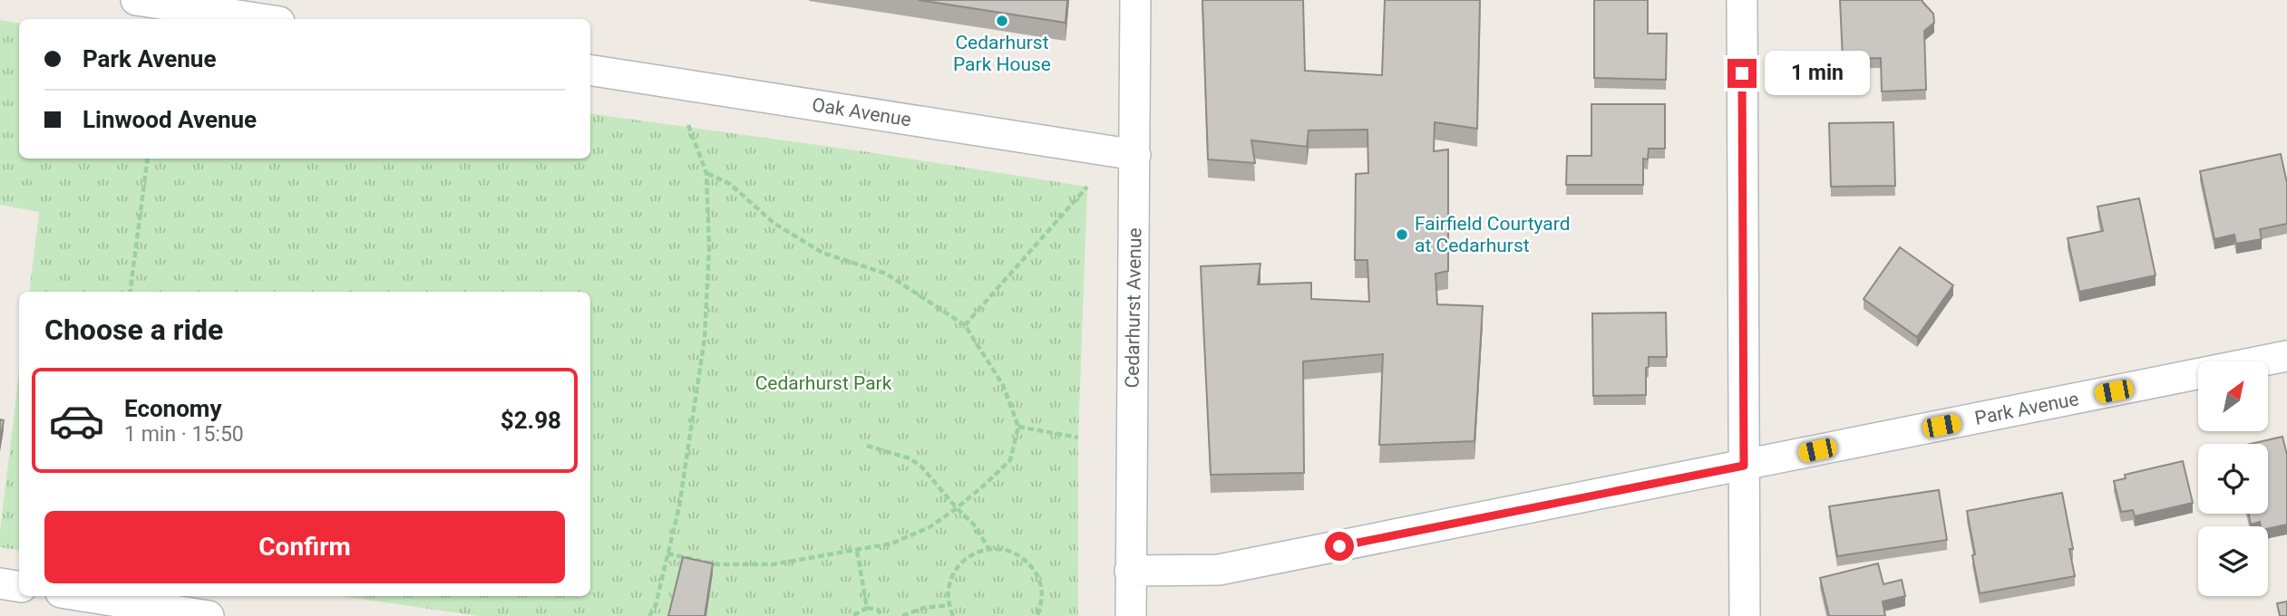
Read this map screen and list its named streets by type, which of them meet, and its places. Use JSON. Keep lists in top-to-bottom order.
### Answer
{
  "streets": {
    "street": ["Oak Avenue", "Cedarhurst Avenue", "Park Avenue"]
  },
  "crossings": [
    ["Oak Avenue", "Cedarhurst Avenue"],
    ["Cedarhurst Avenue", "Park Avenue"]
  ],
  "parks": ["Cedarhurst Park"],
  "places": ["Cedarhurst Park House", "Fairfield Courtyard at Cedarhurst"],
  "north": "top right",
  "page": {
    "banner": ["Park Avenue", "Linwood Avenue"],
    "bubble": "1 min",
    "heading": "Choose a ride",
    "list": [
      {
        "name": "Economy",
        "note": "1 min · 15:50",
        "value": "$2.98"
      }
    ],
    "buttons": "Confirm"
  }
}
